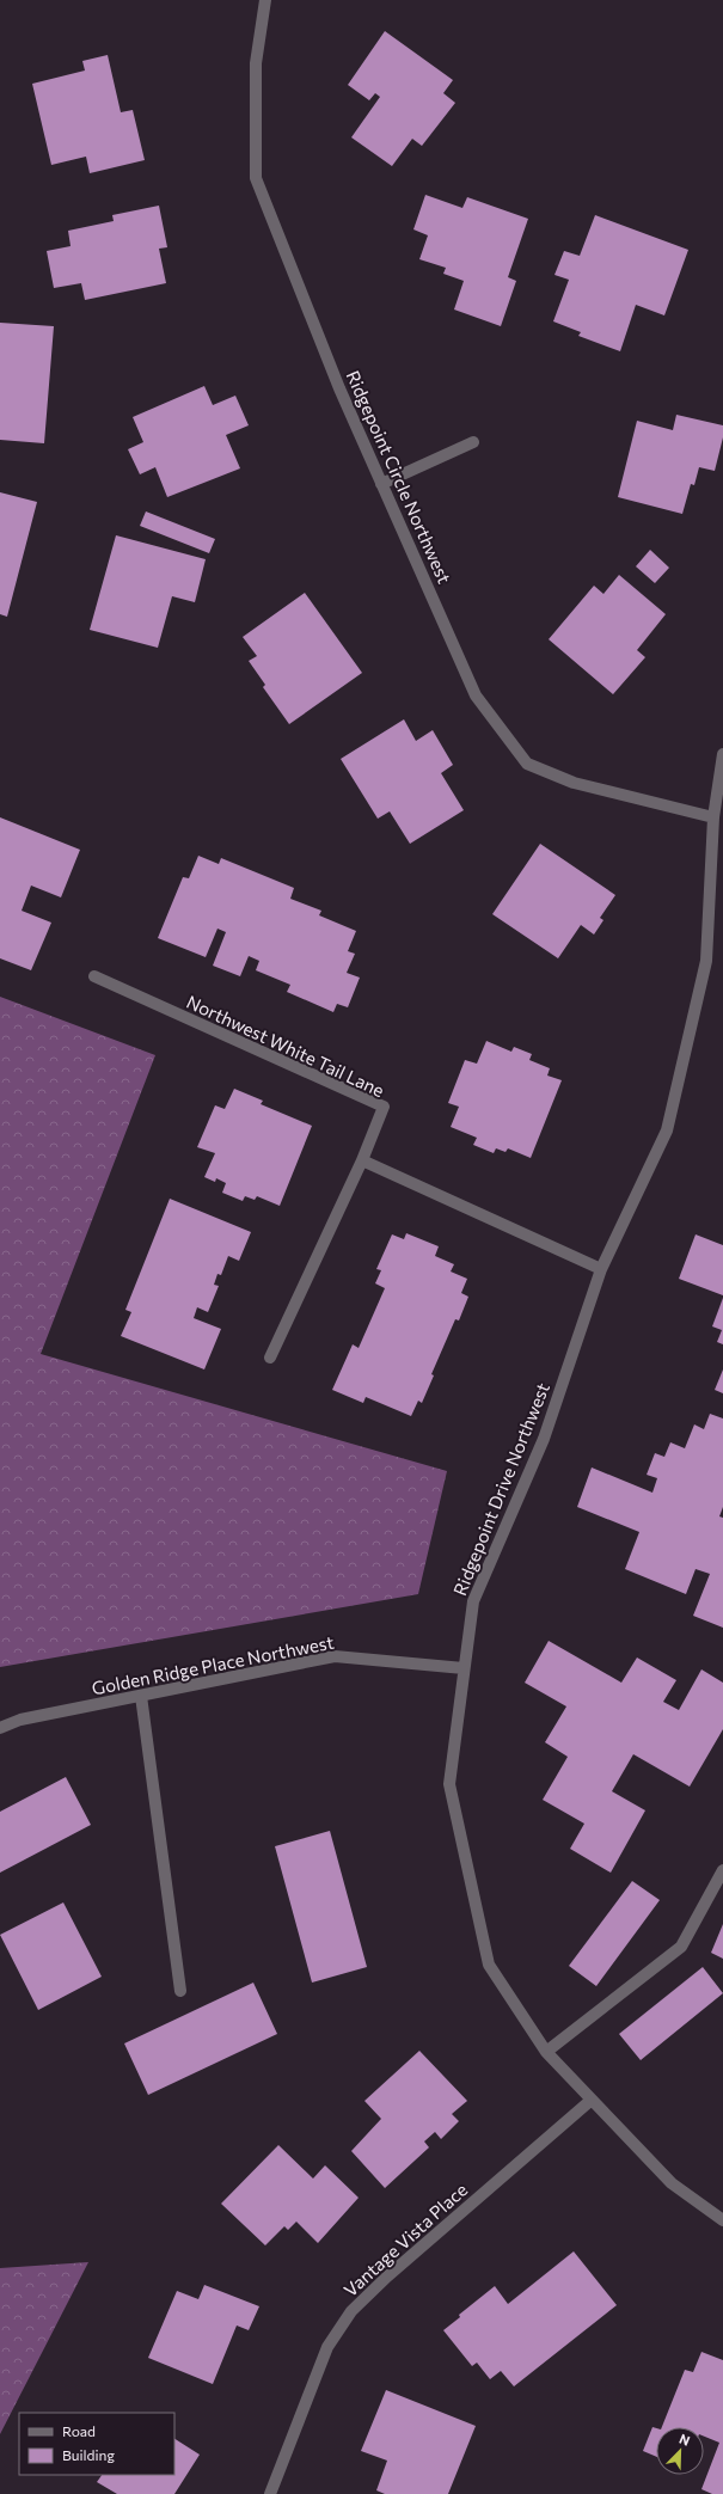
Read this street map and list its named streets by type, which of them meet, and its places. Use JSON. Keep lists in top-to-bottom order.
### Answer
{
  "streets": {
    "street": [
      "Ridgepoint Circle Northwest",
      "Northwest White Tail Lane",
      "Ridgepoint Drive Northwest",
      "Golden Ridge Place Northwest",
      "Vantage Vista Place"
    ]
  },
  "crossings": [
    ["Ridgepoint Circle Northwest", "Ridgepoint Drive Northwest"],
    ["Ridgepoint Drive Northwest", "Golden Ridge Place Northwest"],
    ["Ridgepoint Drive Northwest", "Vantage Vista Place"]
  ],
  "legend": ["Road", "Building"],
  "north": "top right"
}
